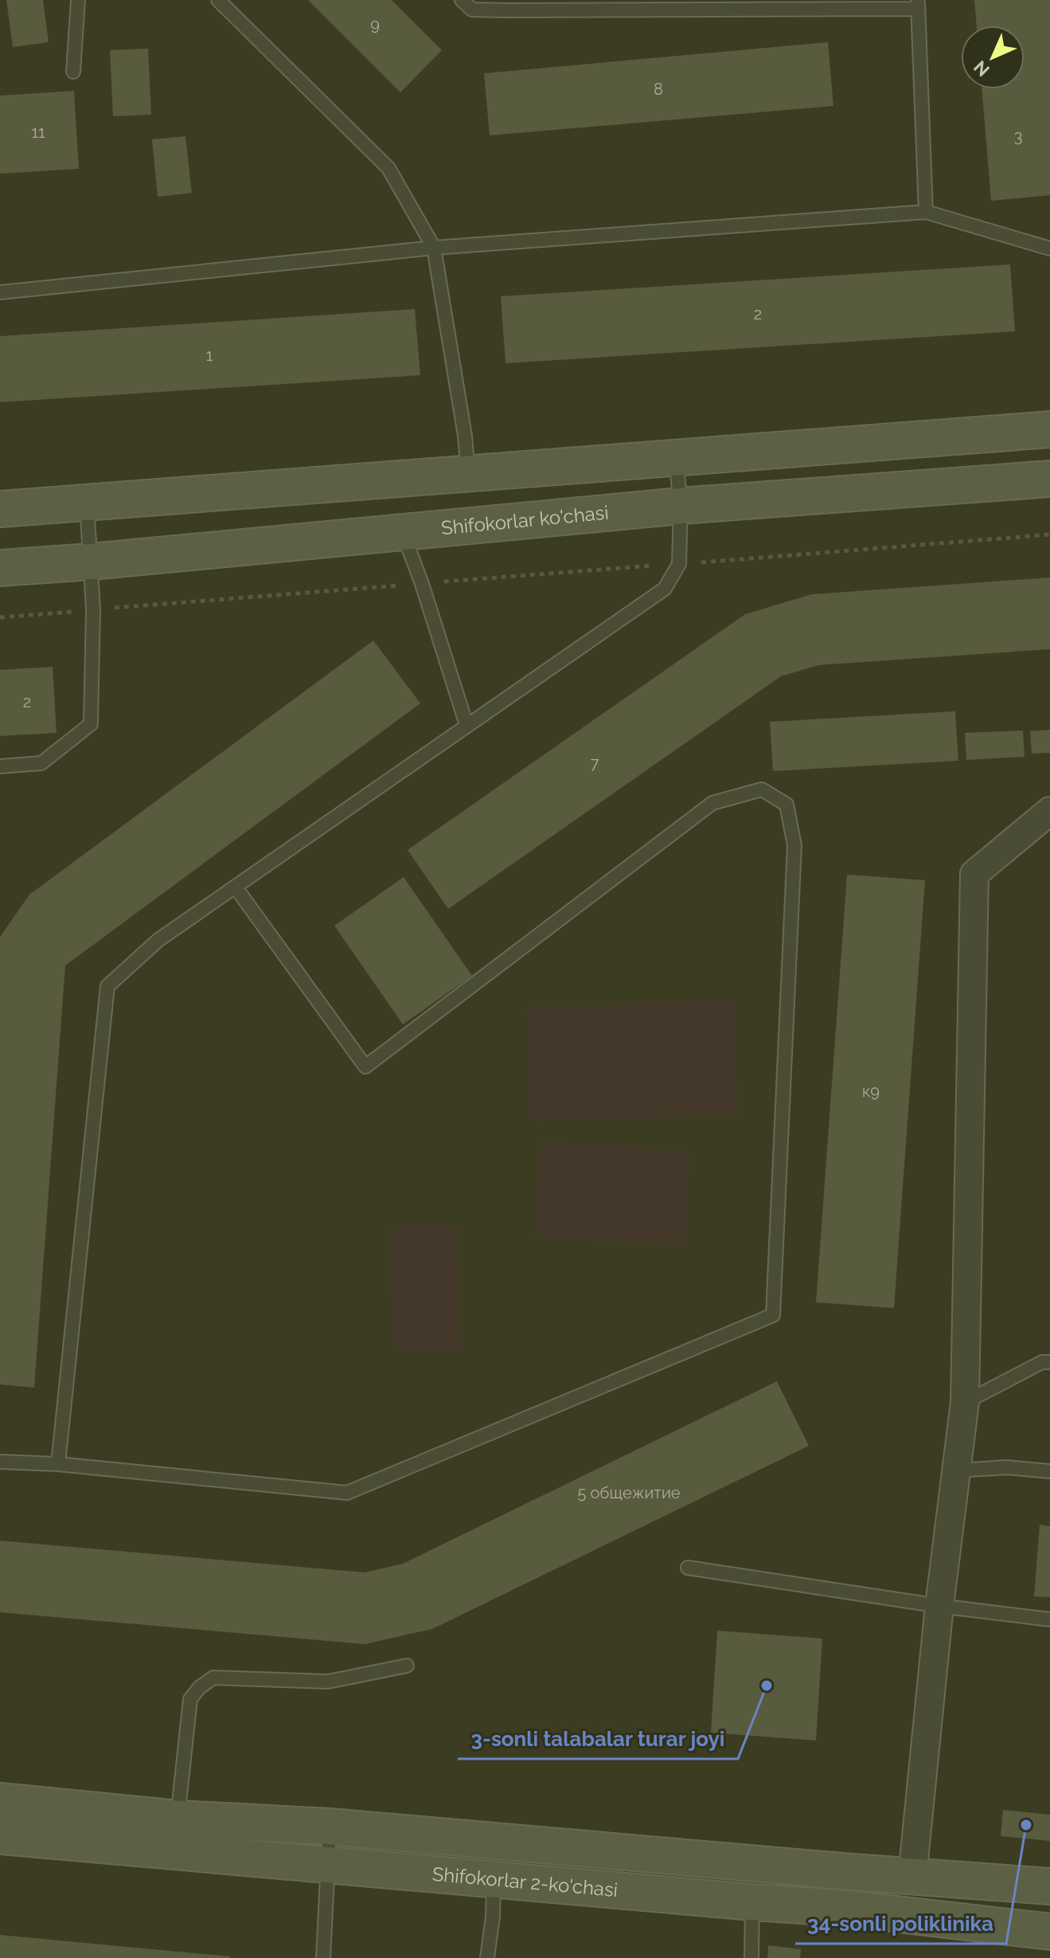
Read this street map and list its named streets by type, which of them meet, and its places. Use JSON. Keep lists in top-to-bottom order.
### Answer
{
  "streets": {
    "street": ["Shifokorlar ko'chasi", "Shifokorlar 2-ko'chasi"]
  },
  "places": ["3-sonli talabalar turar joyi", "34-sonli poliklinika"],
  "house_numbers": [
    "9",
    "8",
    "11",
    "3",
    "2",
    "1",
    "2",
    "7",
    "к9",
    "5 общежитие"
  ],
  "north": "bottom left"
}
